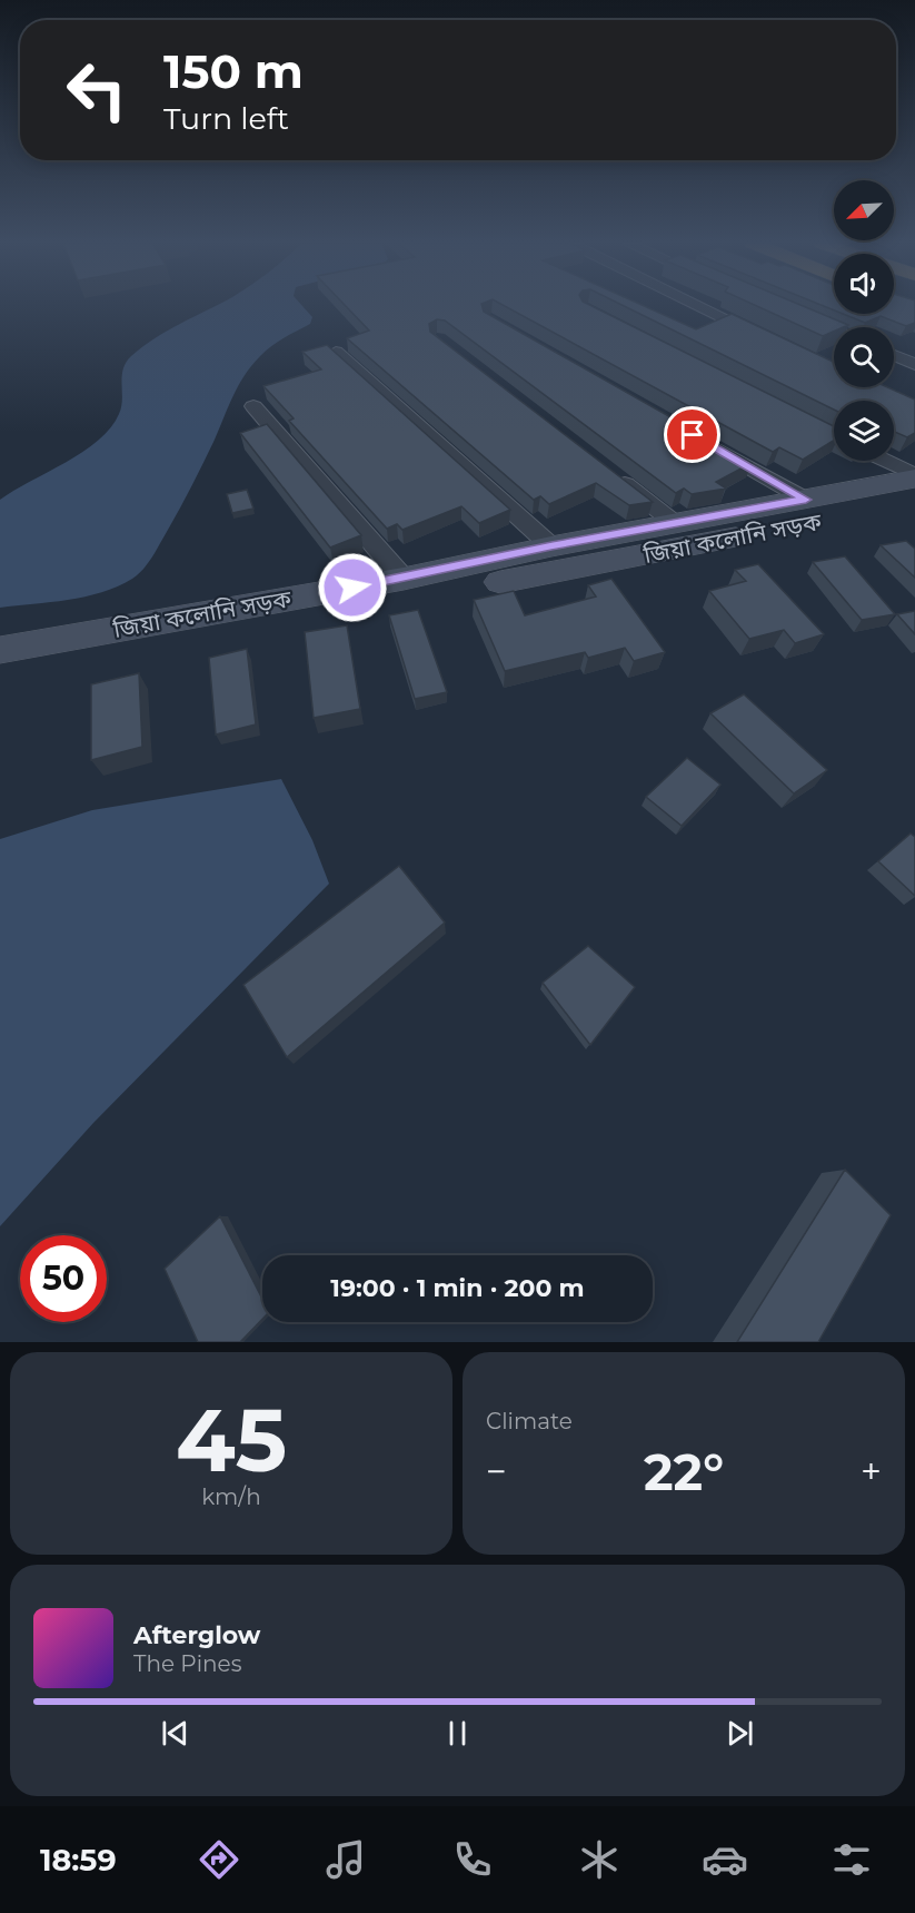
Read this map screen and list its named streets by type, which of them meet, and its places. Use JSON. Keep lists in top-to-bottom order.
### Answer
{
  "streets": {
    "main road": ["জিয়া কলোনি সড়ক"]
  },
  "north": "bottom left",
  "page": {
    "turn": ["150 m", "Turn left"],
    "limit": "50",
    "trip": "19:00 · 1 min · 200 m",
    "tile": [
      ["45", "km/h"],
      "Climate"
    ],
    "heat": ["−", "22°", "+"],
    "song": ["Afterglow", "The Pines"],
    "tabs": "18:59"
  }
}
